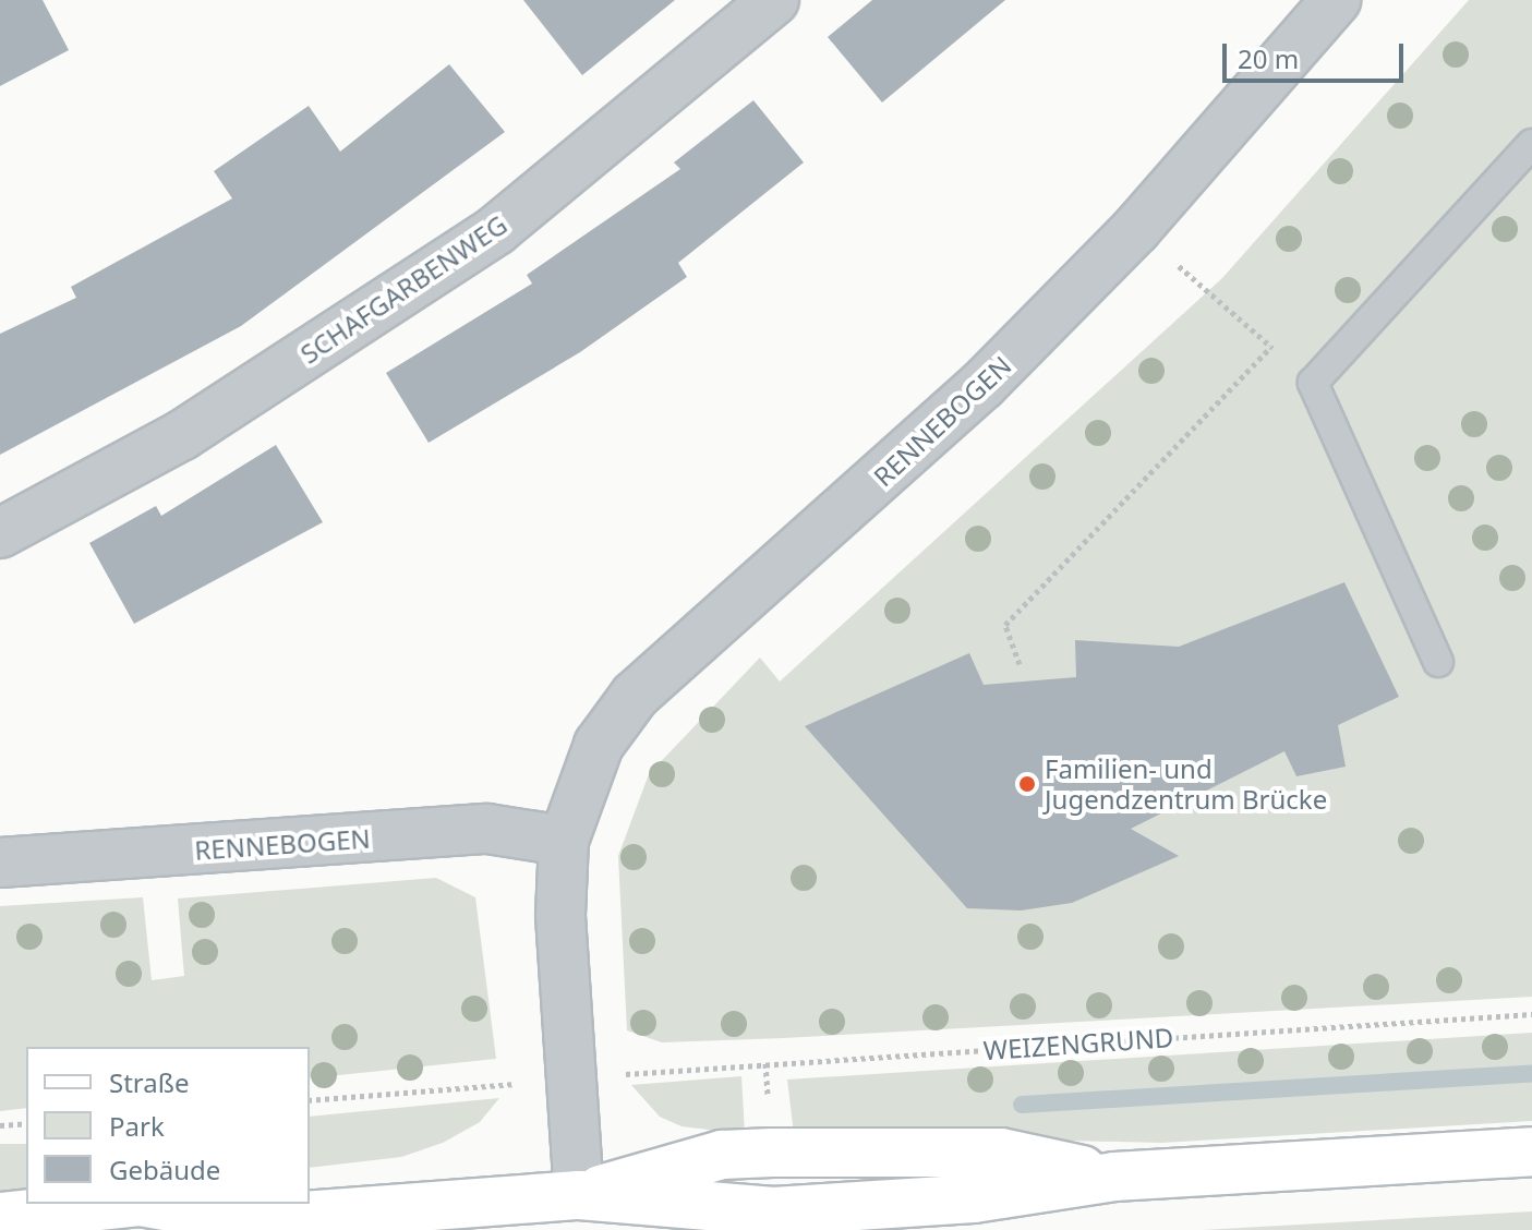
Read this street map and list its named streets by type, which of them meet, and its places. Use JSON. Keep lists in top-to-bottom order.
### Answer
{
  "streets": {
    "street": ["SCHAFGARBENWEG", "RENNEBOGEN"],
    "path": ["WEIZENGRUND"]
  },
  "places": ["Familien- und Jugendzentrum Brücke"],
  "legend": ["Straße", "Park", "Gebäude"],
  "scale_bar": "20 m"
}
